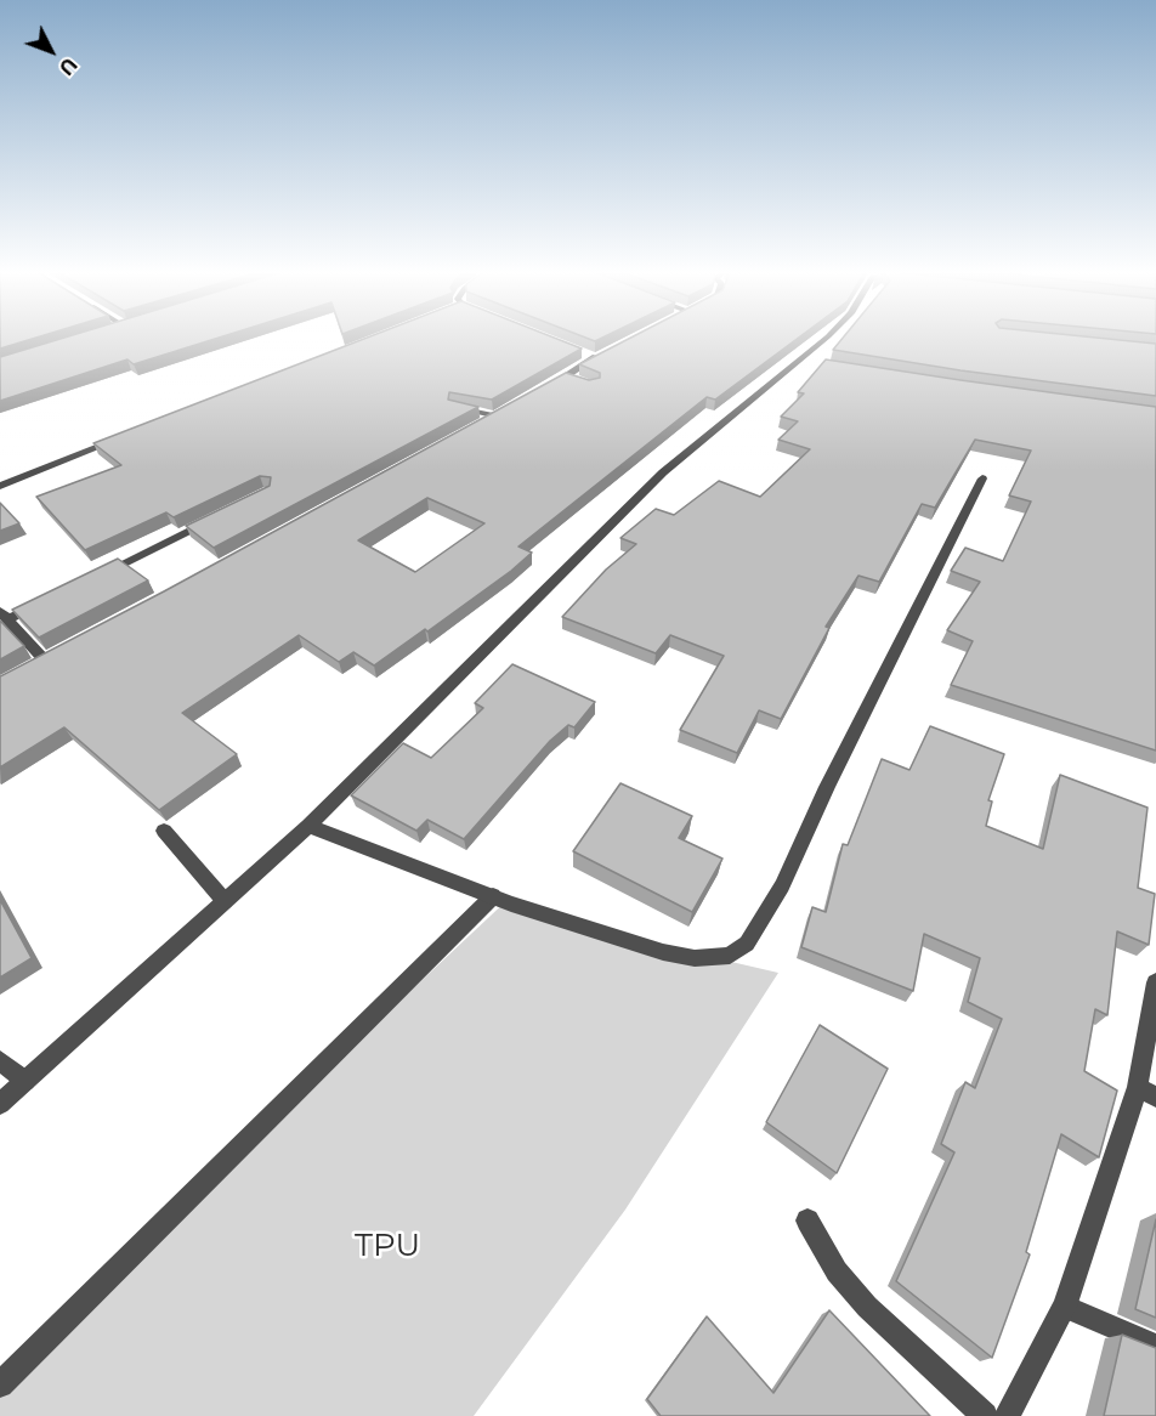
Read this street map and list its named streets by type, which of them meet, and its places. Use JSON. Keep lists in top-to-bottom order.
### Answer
{
  "parks": ["TPU"],
  "north": "bottom right"
}
